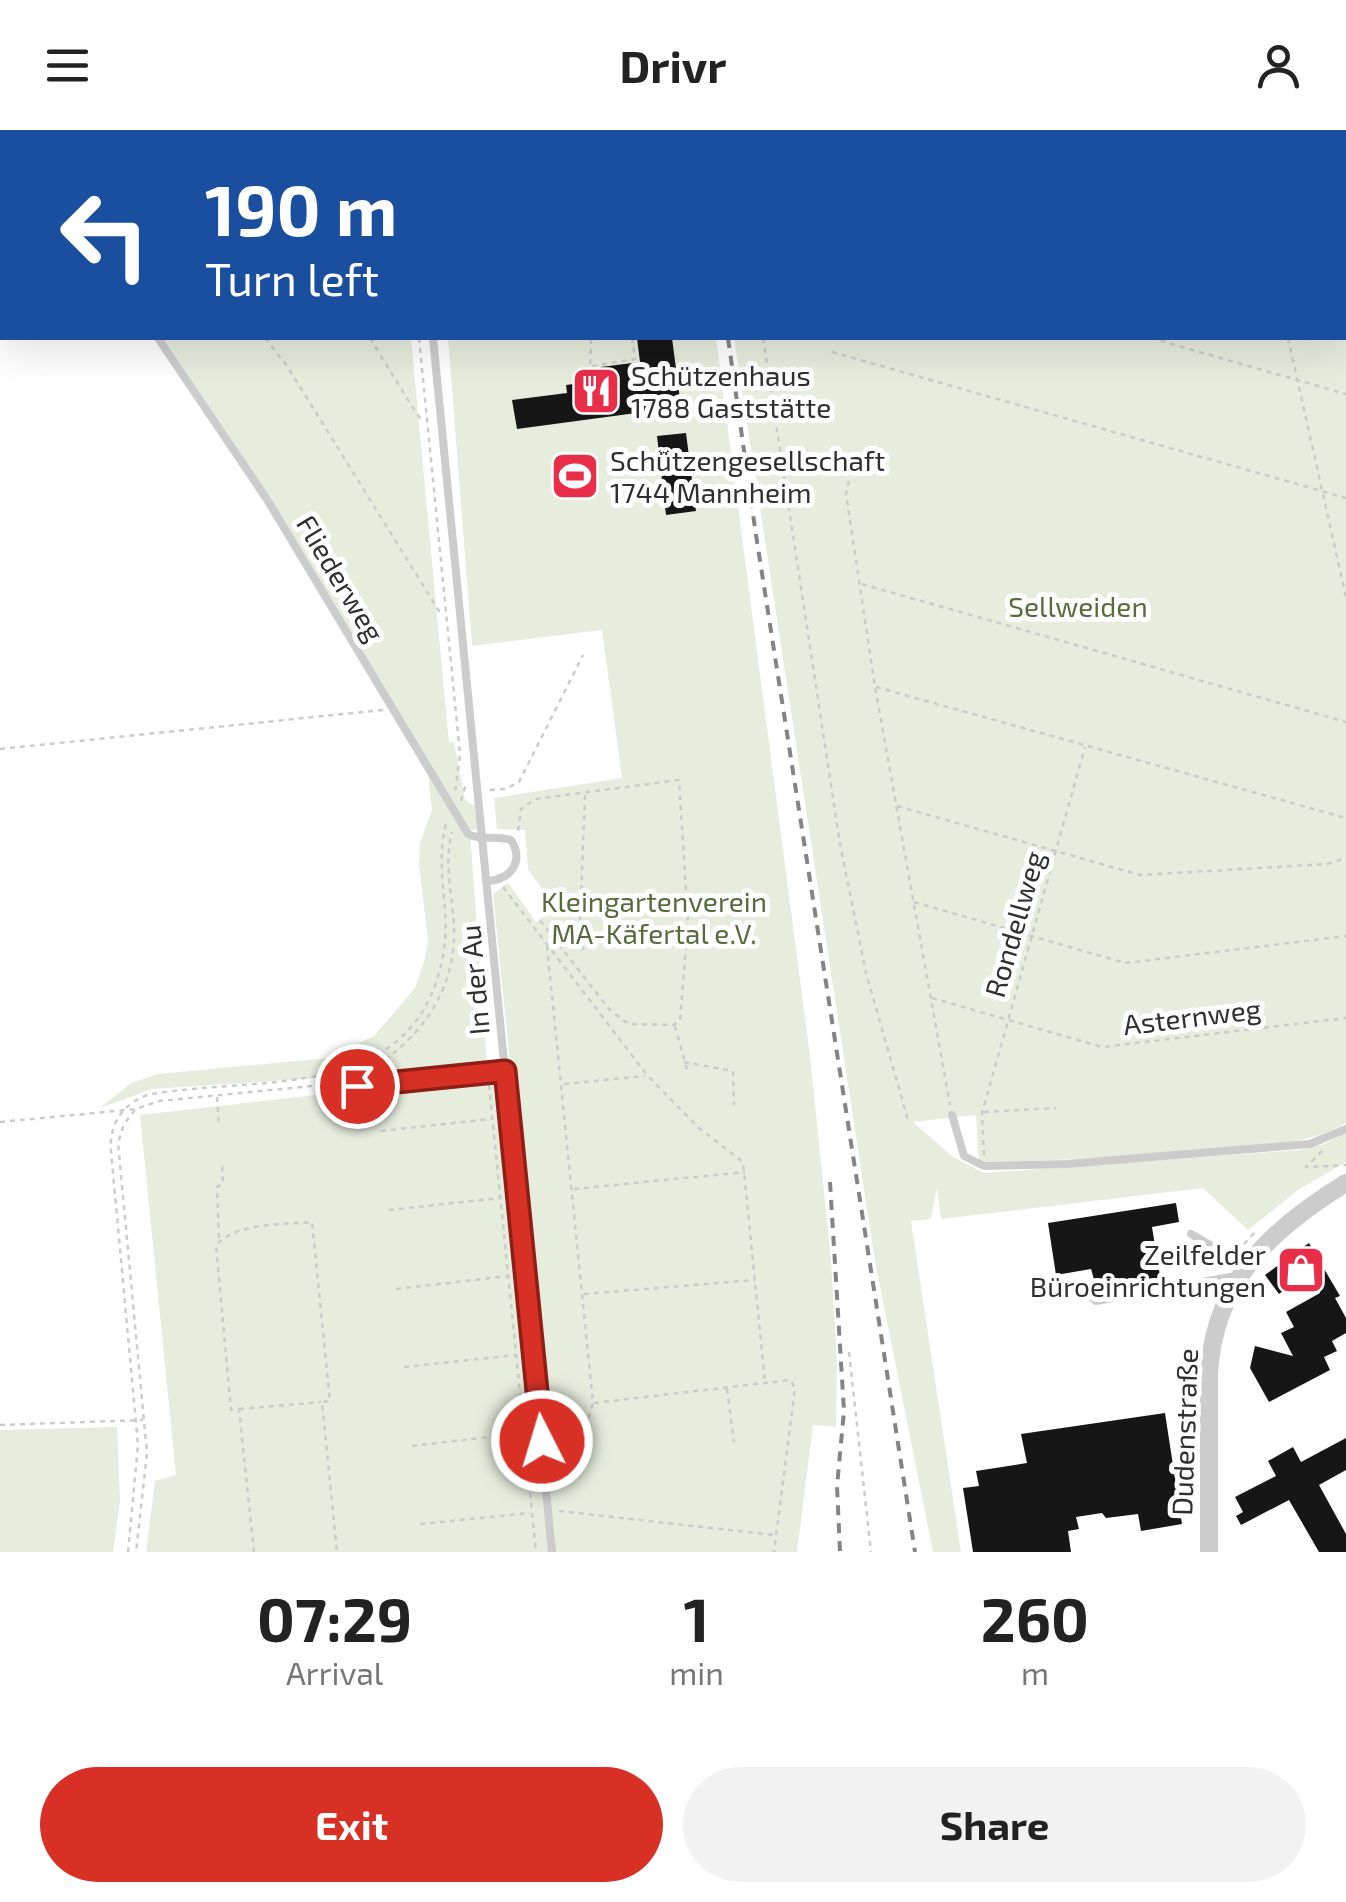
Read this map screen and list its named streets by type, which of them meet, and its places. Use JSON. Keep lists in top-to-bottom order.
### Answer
{
  "streets": {
    "street": ["Dudenstraße"],
    "lane": ["Fliederweg", "In der Au"],
    "path": ["Rondellweg", "Asternweg"]
  },
  "crossings": [
    ["Fliederweg", "In der Au"],
    ["Rondellweg", "Asternweg"]
  ],
  "parks": ["Sellweiden", "Kleingartenverein MA-Käfertal e.V."],
  "places": {
    "restaurant": ["Schützenhaus 1788 Gaststätte"],
    "sports": ["Schützengesellschaft 1744 Mannheim"],
    "shop": ["Zeilfelder Büroeinrichtungen"]
  },
  "page": {
    "header": "Drivr",
    "turn": ["190 m", "Turn left"],
    "eta": [
      "07:29",
      "Arrival",
      "1",
      "min",
      "260",
      "m"
    ],
    "buttons": ["Exit", "Share"]
  }
}
